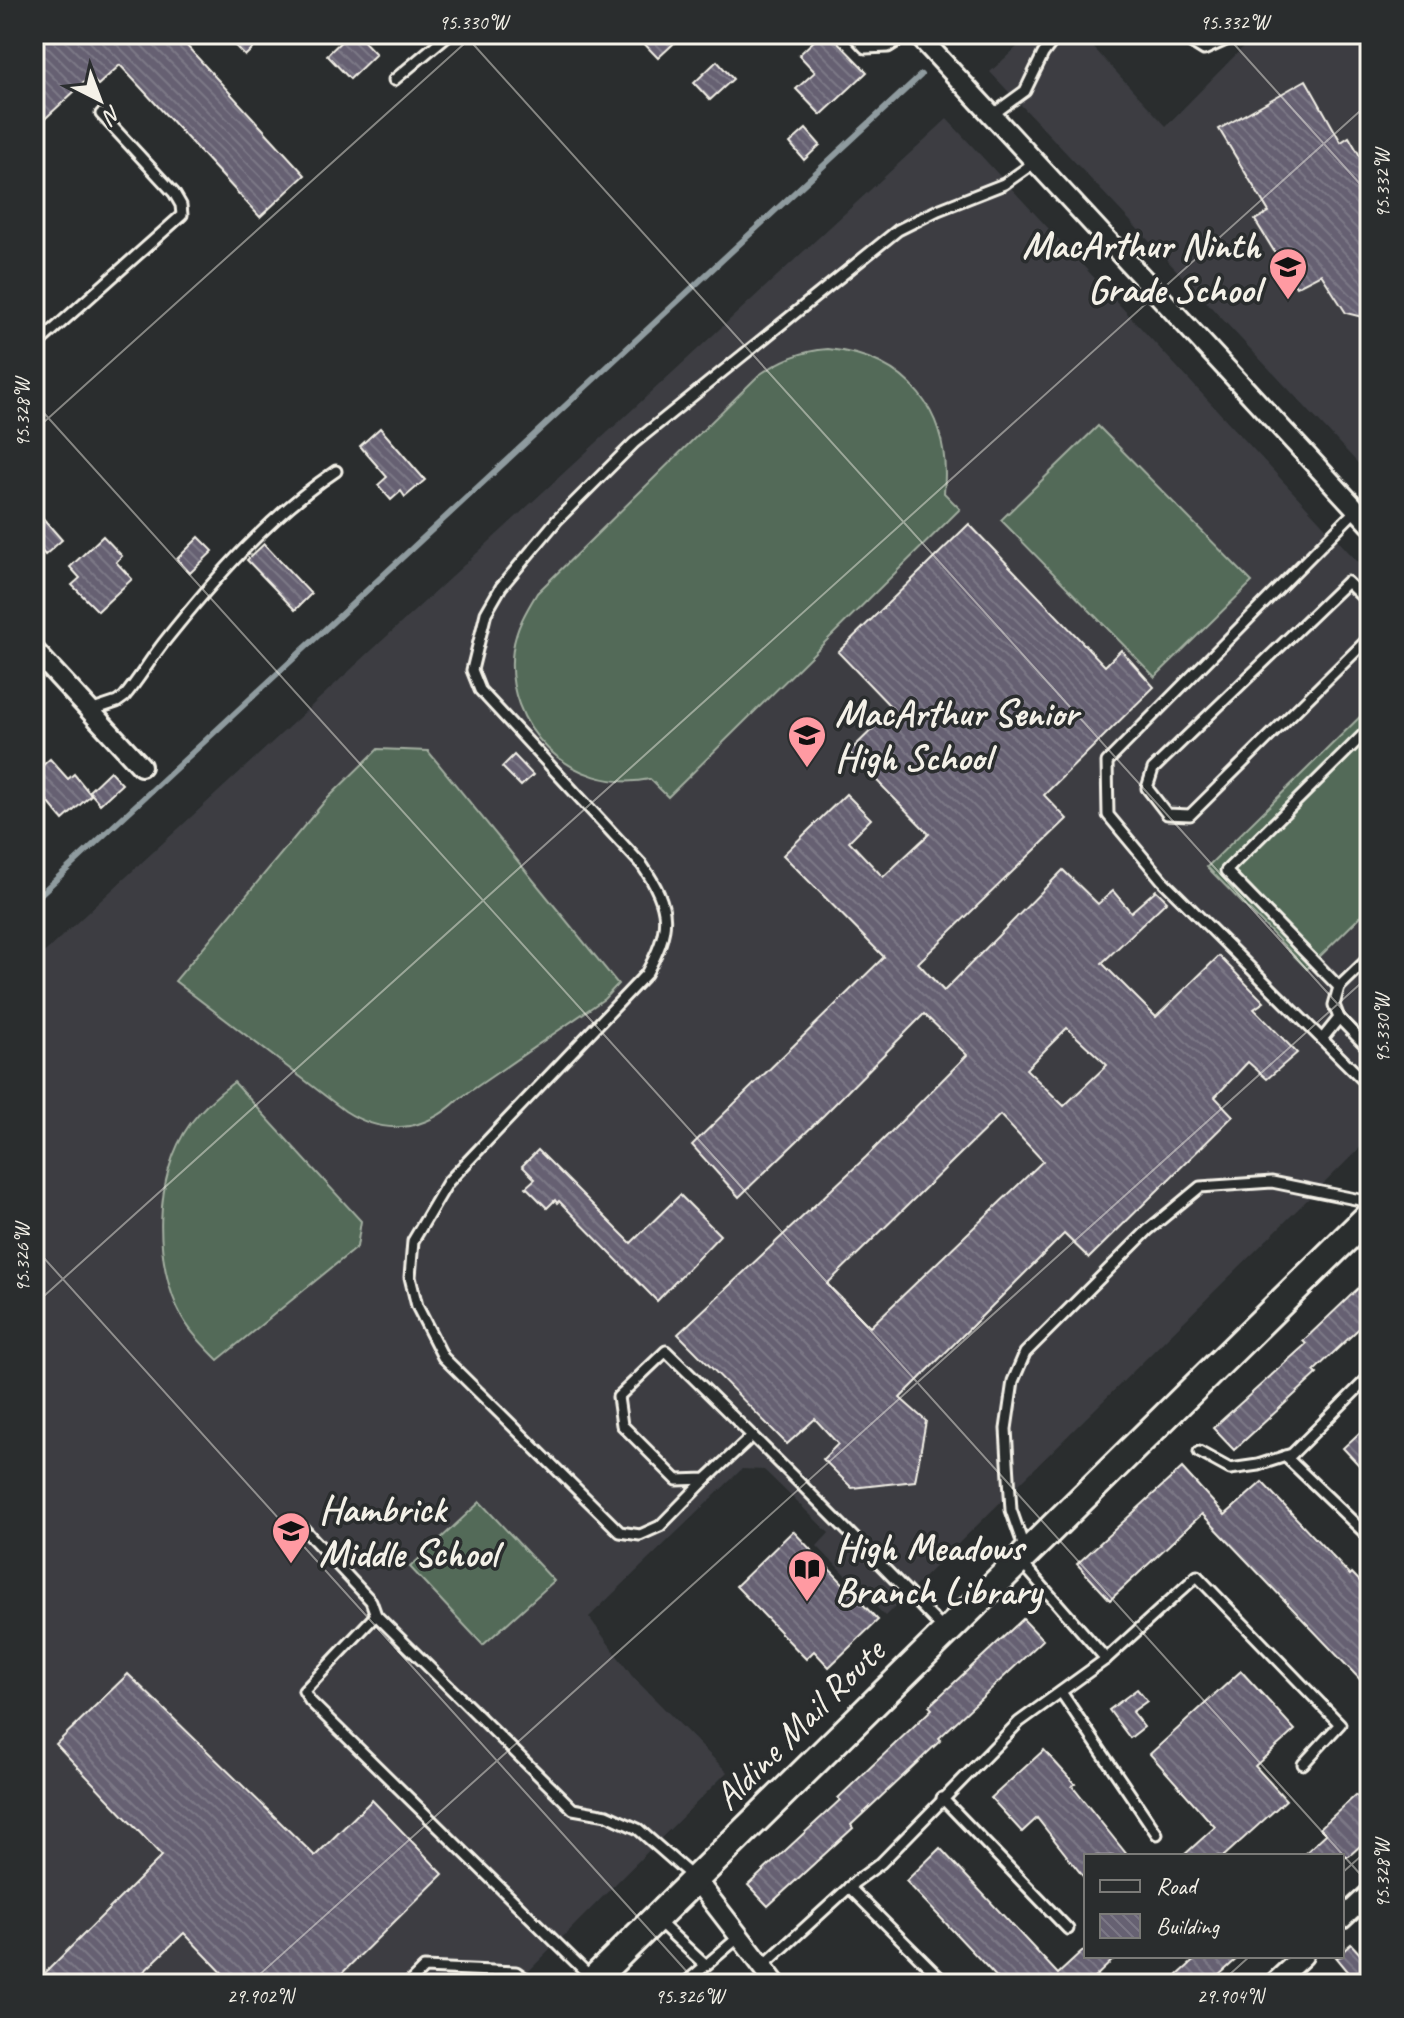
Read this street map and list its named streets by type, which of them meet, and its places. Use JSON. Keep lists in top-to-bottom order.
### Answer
{
  "streets": {
    "main road": ["Aldine Mail Route"]
  },
  "places": {
    "school or university": ["MacArthur Ninth Grade School", "MacArthur Senior High School", "Hambrick Middle School"],
    "library": ["High Meadows Branch Library"]
  },
  "legend": ["Road", "Building"],
  "north": "bottom right",
  "coordinates": [
    "95.330°W",
    "95.332°W",
    "95.328°W",
    "95.326°W",
    "29.902°N",
    "29.904°N"
  ]
}
